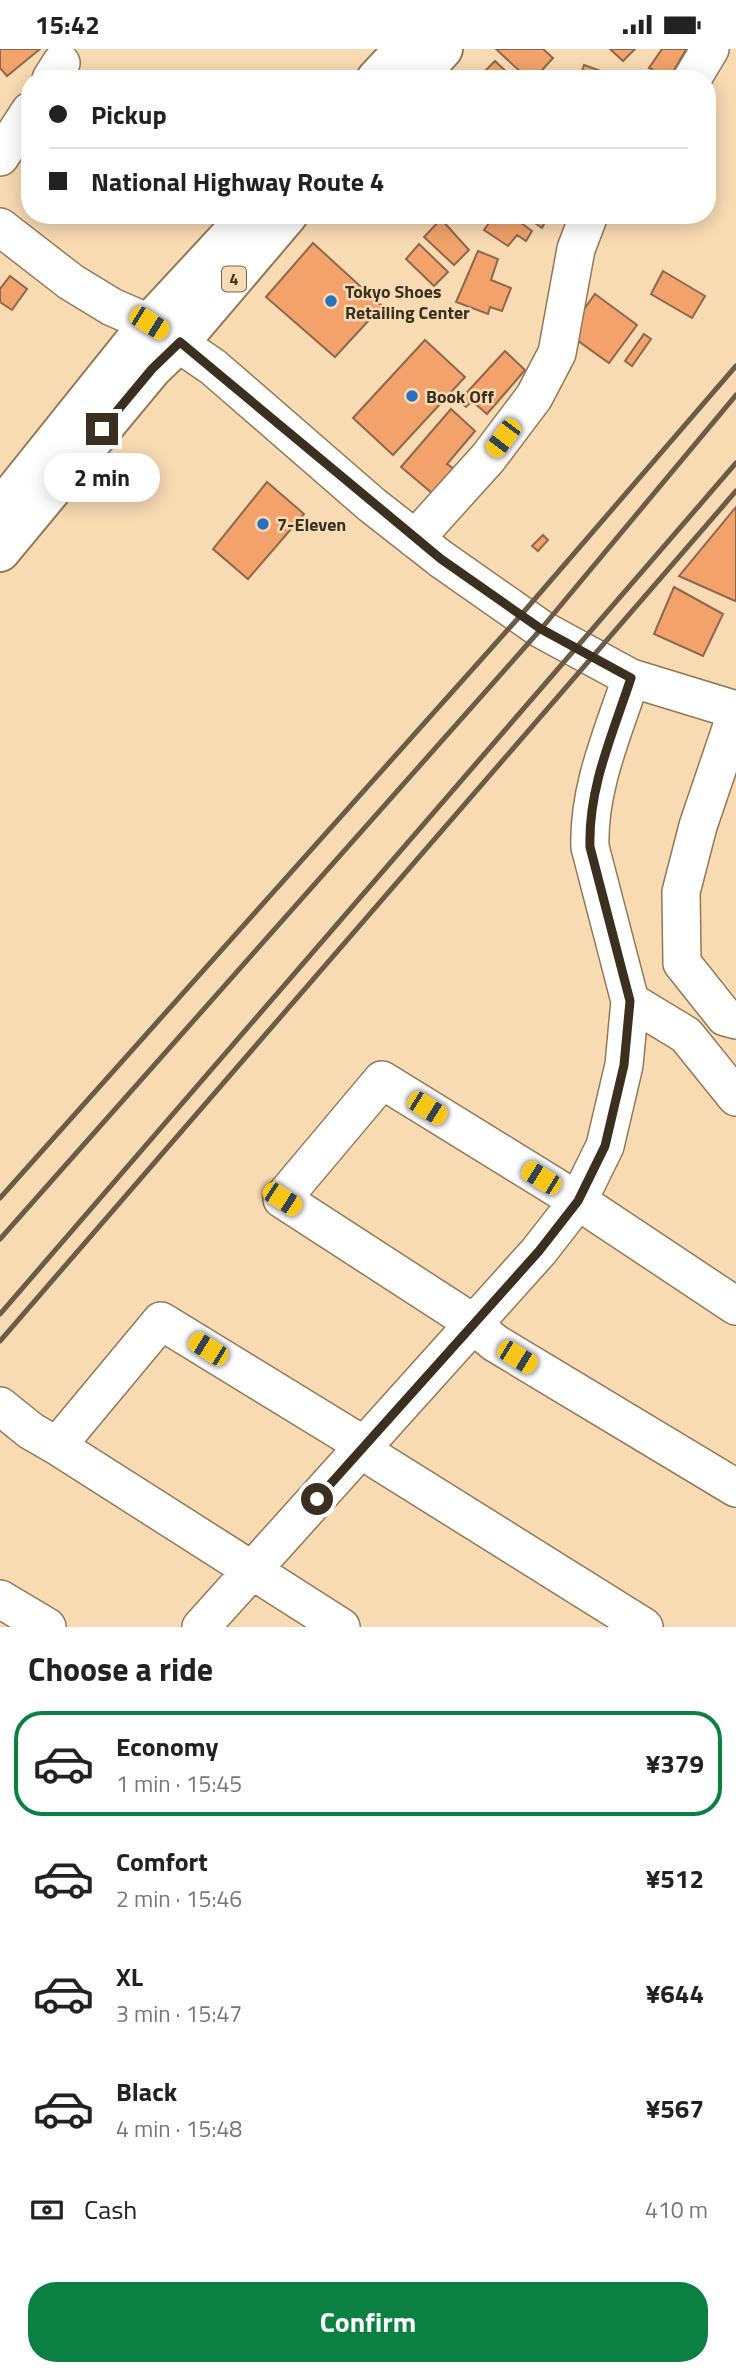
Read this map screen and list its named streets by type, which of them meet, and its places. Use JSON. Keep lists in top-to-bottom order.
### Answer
{
  "streets": {
    "highway": ["4"]
  },
  "places": ["Tokyo Shoes Retailing Center", "Book Off", "7-Eleven"],
  "page": {
    "status": "15:42",
    "banner": ["Pickup", "National Highway Route 4"],
    "bubble": "2 min",
    "heading": "Choose a ride",
    "list": [
      {
        "name": "Economy",
        "note": "1 min · 15:45",
        "value": "¥379"
      },
      {
        "name": "Comfort",
        "note": "2 min · 15:46",
        "value": "¥512"
      },
      {
        "name": "XL",
        "note": "3 min · 15:47",
        "value": "¥644"
      },
      {
        "name": "Black",
        "note": "4 min · 15:48",
        "value": "¥567"
      }
    ],
    "pay": ["Cash", "410 m"],
    "buttons": "Confirm"
  }
}
